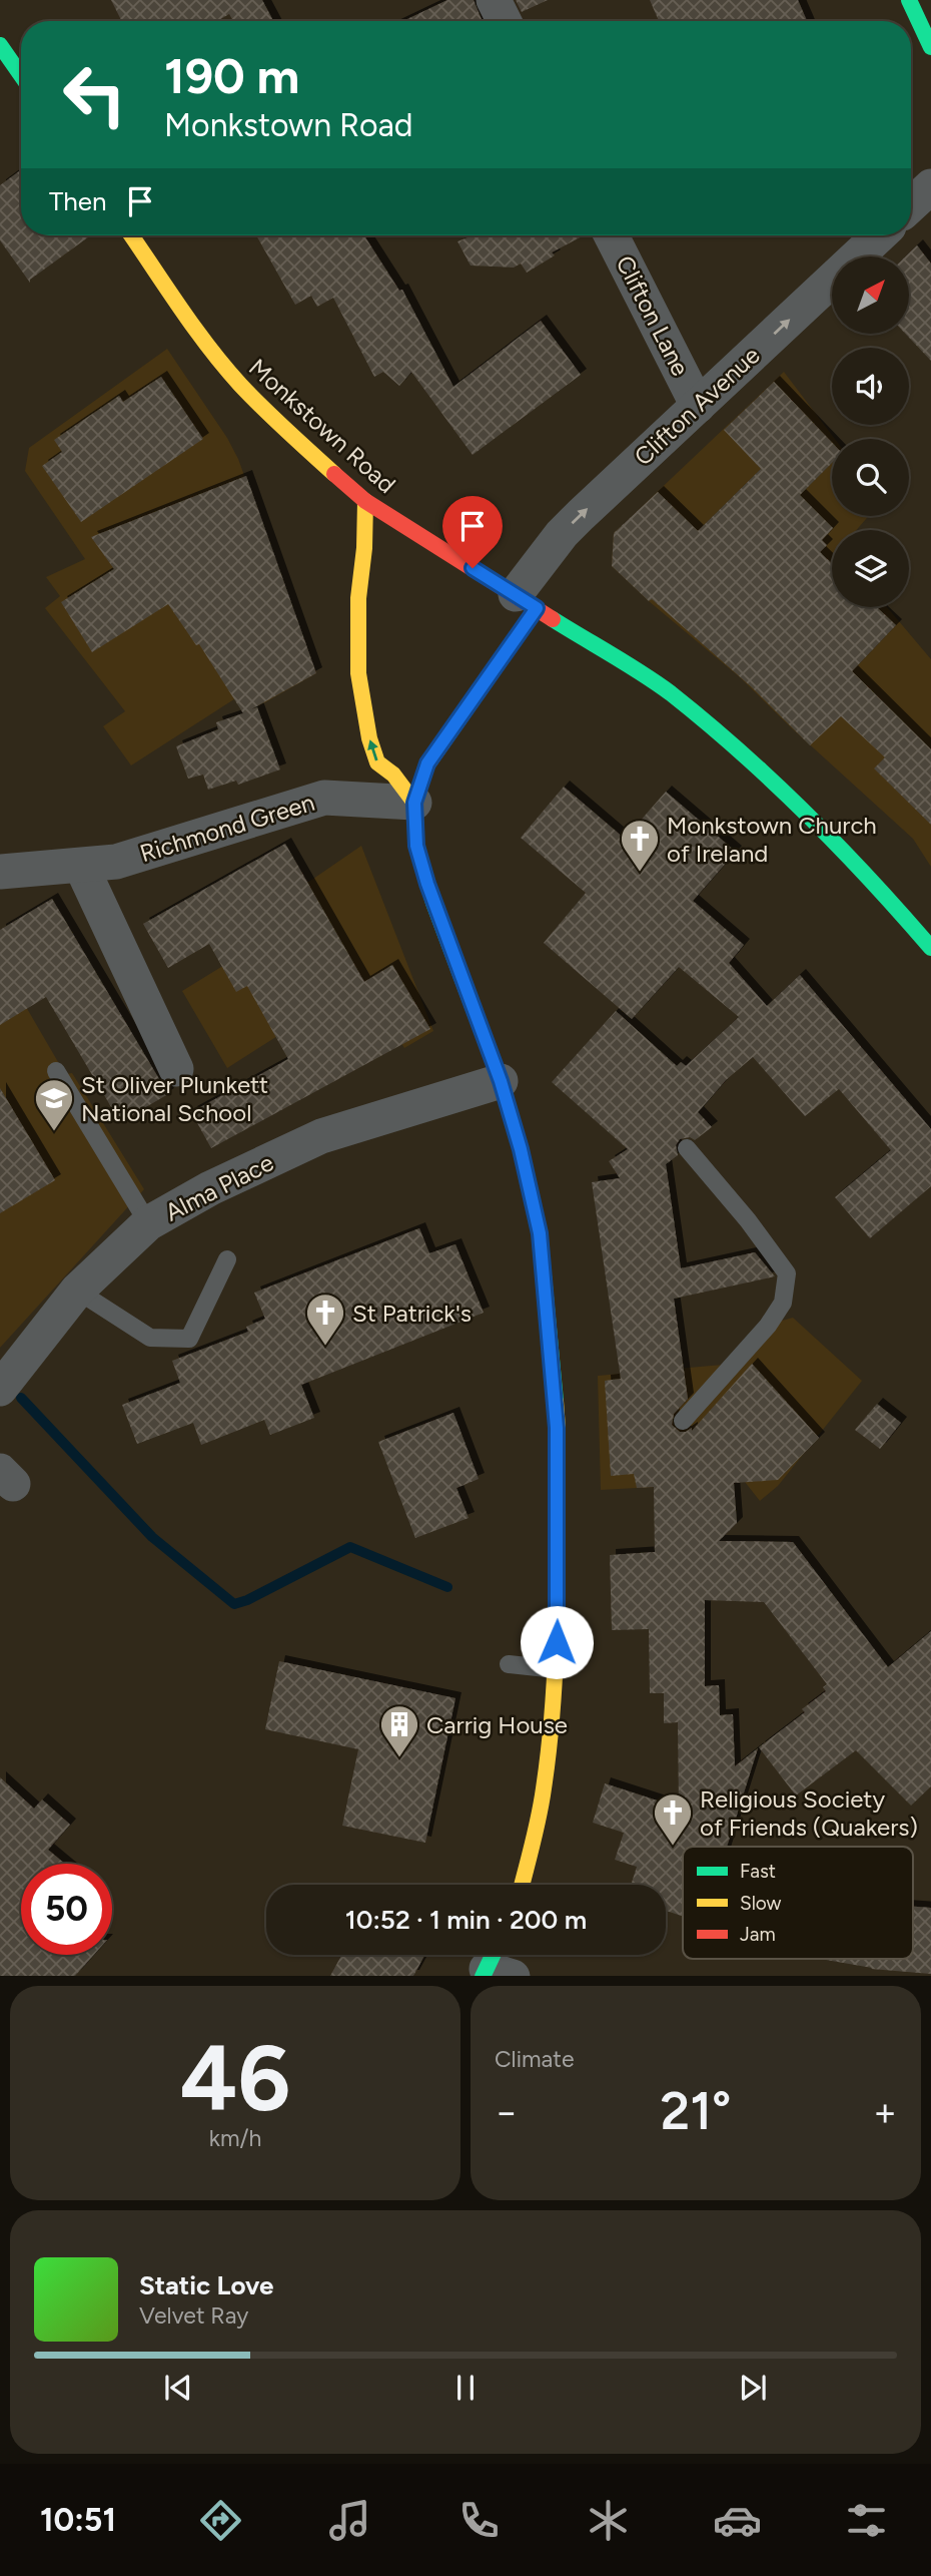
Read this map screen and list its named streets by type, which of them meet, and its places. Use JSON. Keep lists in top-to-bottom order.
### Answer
{
  "streets": {
    "main road": ["Monkstown Road"],
    "street": [
      "Clifton Lane",
      "Clifton Avenue",
      "Richmond Green",
      "Alma Place"
    ]
  },
  "crossings": [
    ["Clifton Lane", "Clifton Avenue"],
    ["Clifton Avenue", "Monkstown Road"]
  ],
  "one_way": ["Clifton Avenue"],
  "places": {
    "church": ["Monkstown Church of Ireland", "St Patrick's", "Religious Society of Friends (Quakers)"],
    "school or university": ["St Oliver Plunkett National School"],
    "building": ["Carrig House"]
  },
  "legend": ["Fast", "Slow", "Jam"],
  "north": "top right",
  "page": {
    "turn": ["190 m", "Monkstown Road"],
    "then": "Then",
    "limit": "50",
    "trip": "10:52 · 1 min · 200 m",
    "tile": [
      ["46", "km/h"],
      "Climate"
    ],
    "heat": ["−", "21°", "+"],
    "song": ["Static Love", "Velvet Ray"],
    "tabs": "10:51"
  }
}
